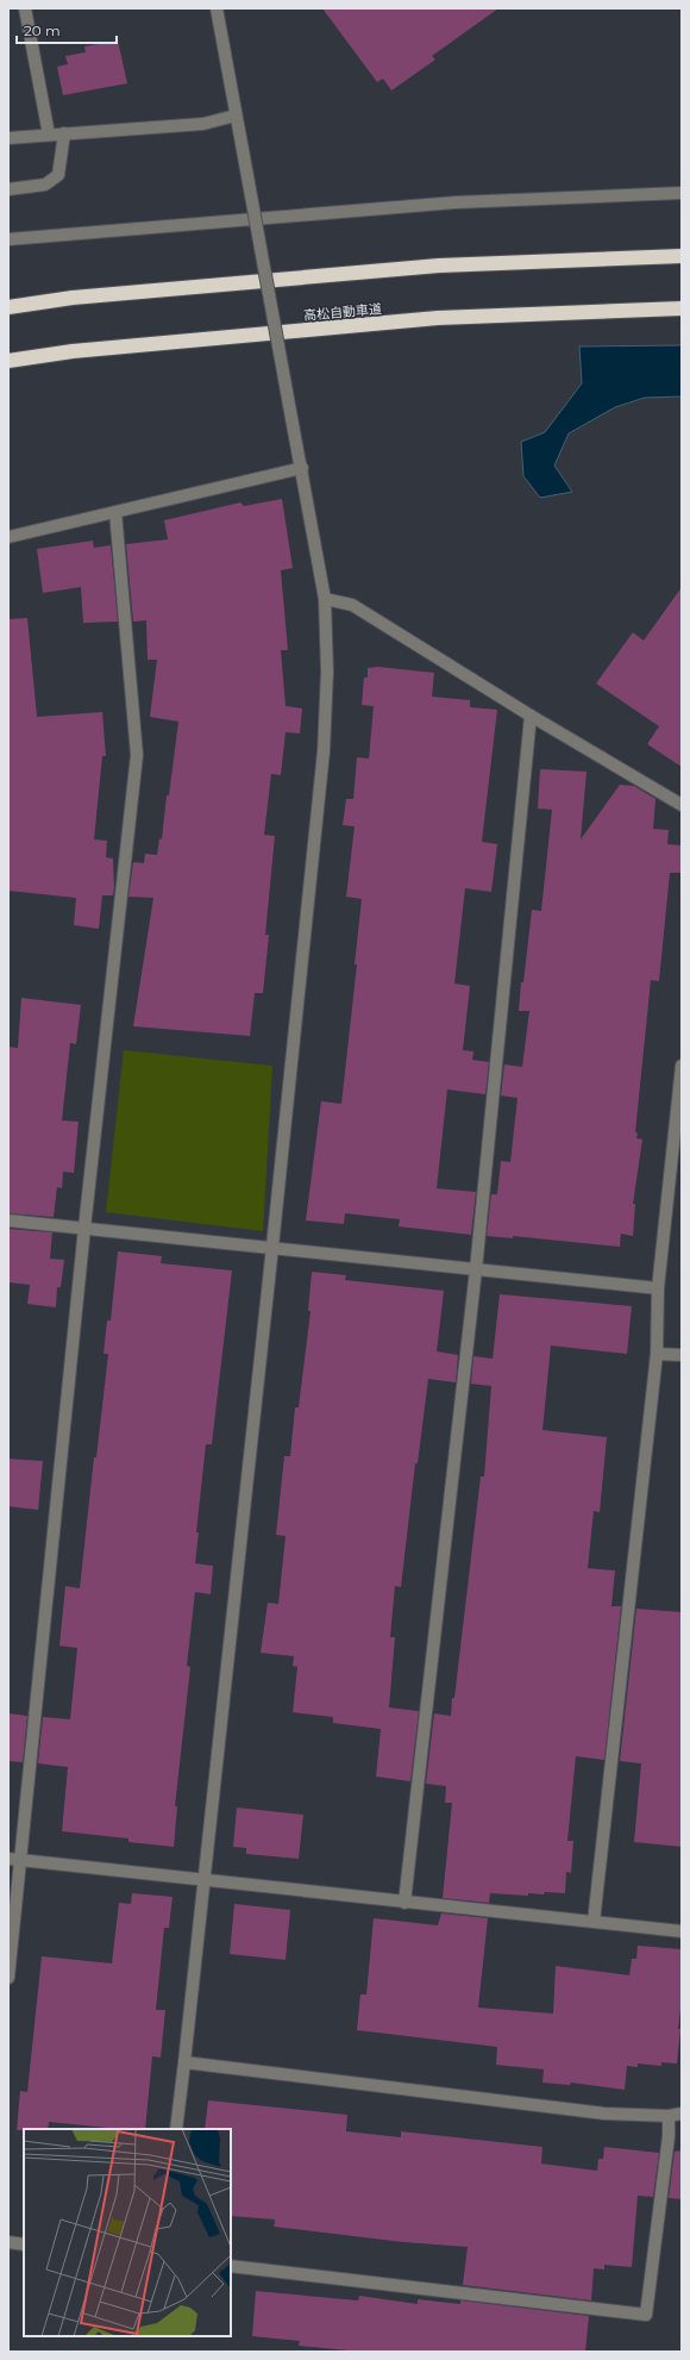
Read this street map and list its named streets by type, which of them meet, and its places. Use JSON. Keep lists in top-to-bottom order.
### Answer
{
  "streets": {
    "highway": ["高松自動車道"]
  },
  "scale_bar": "20 m"
}
